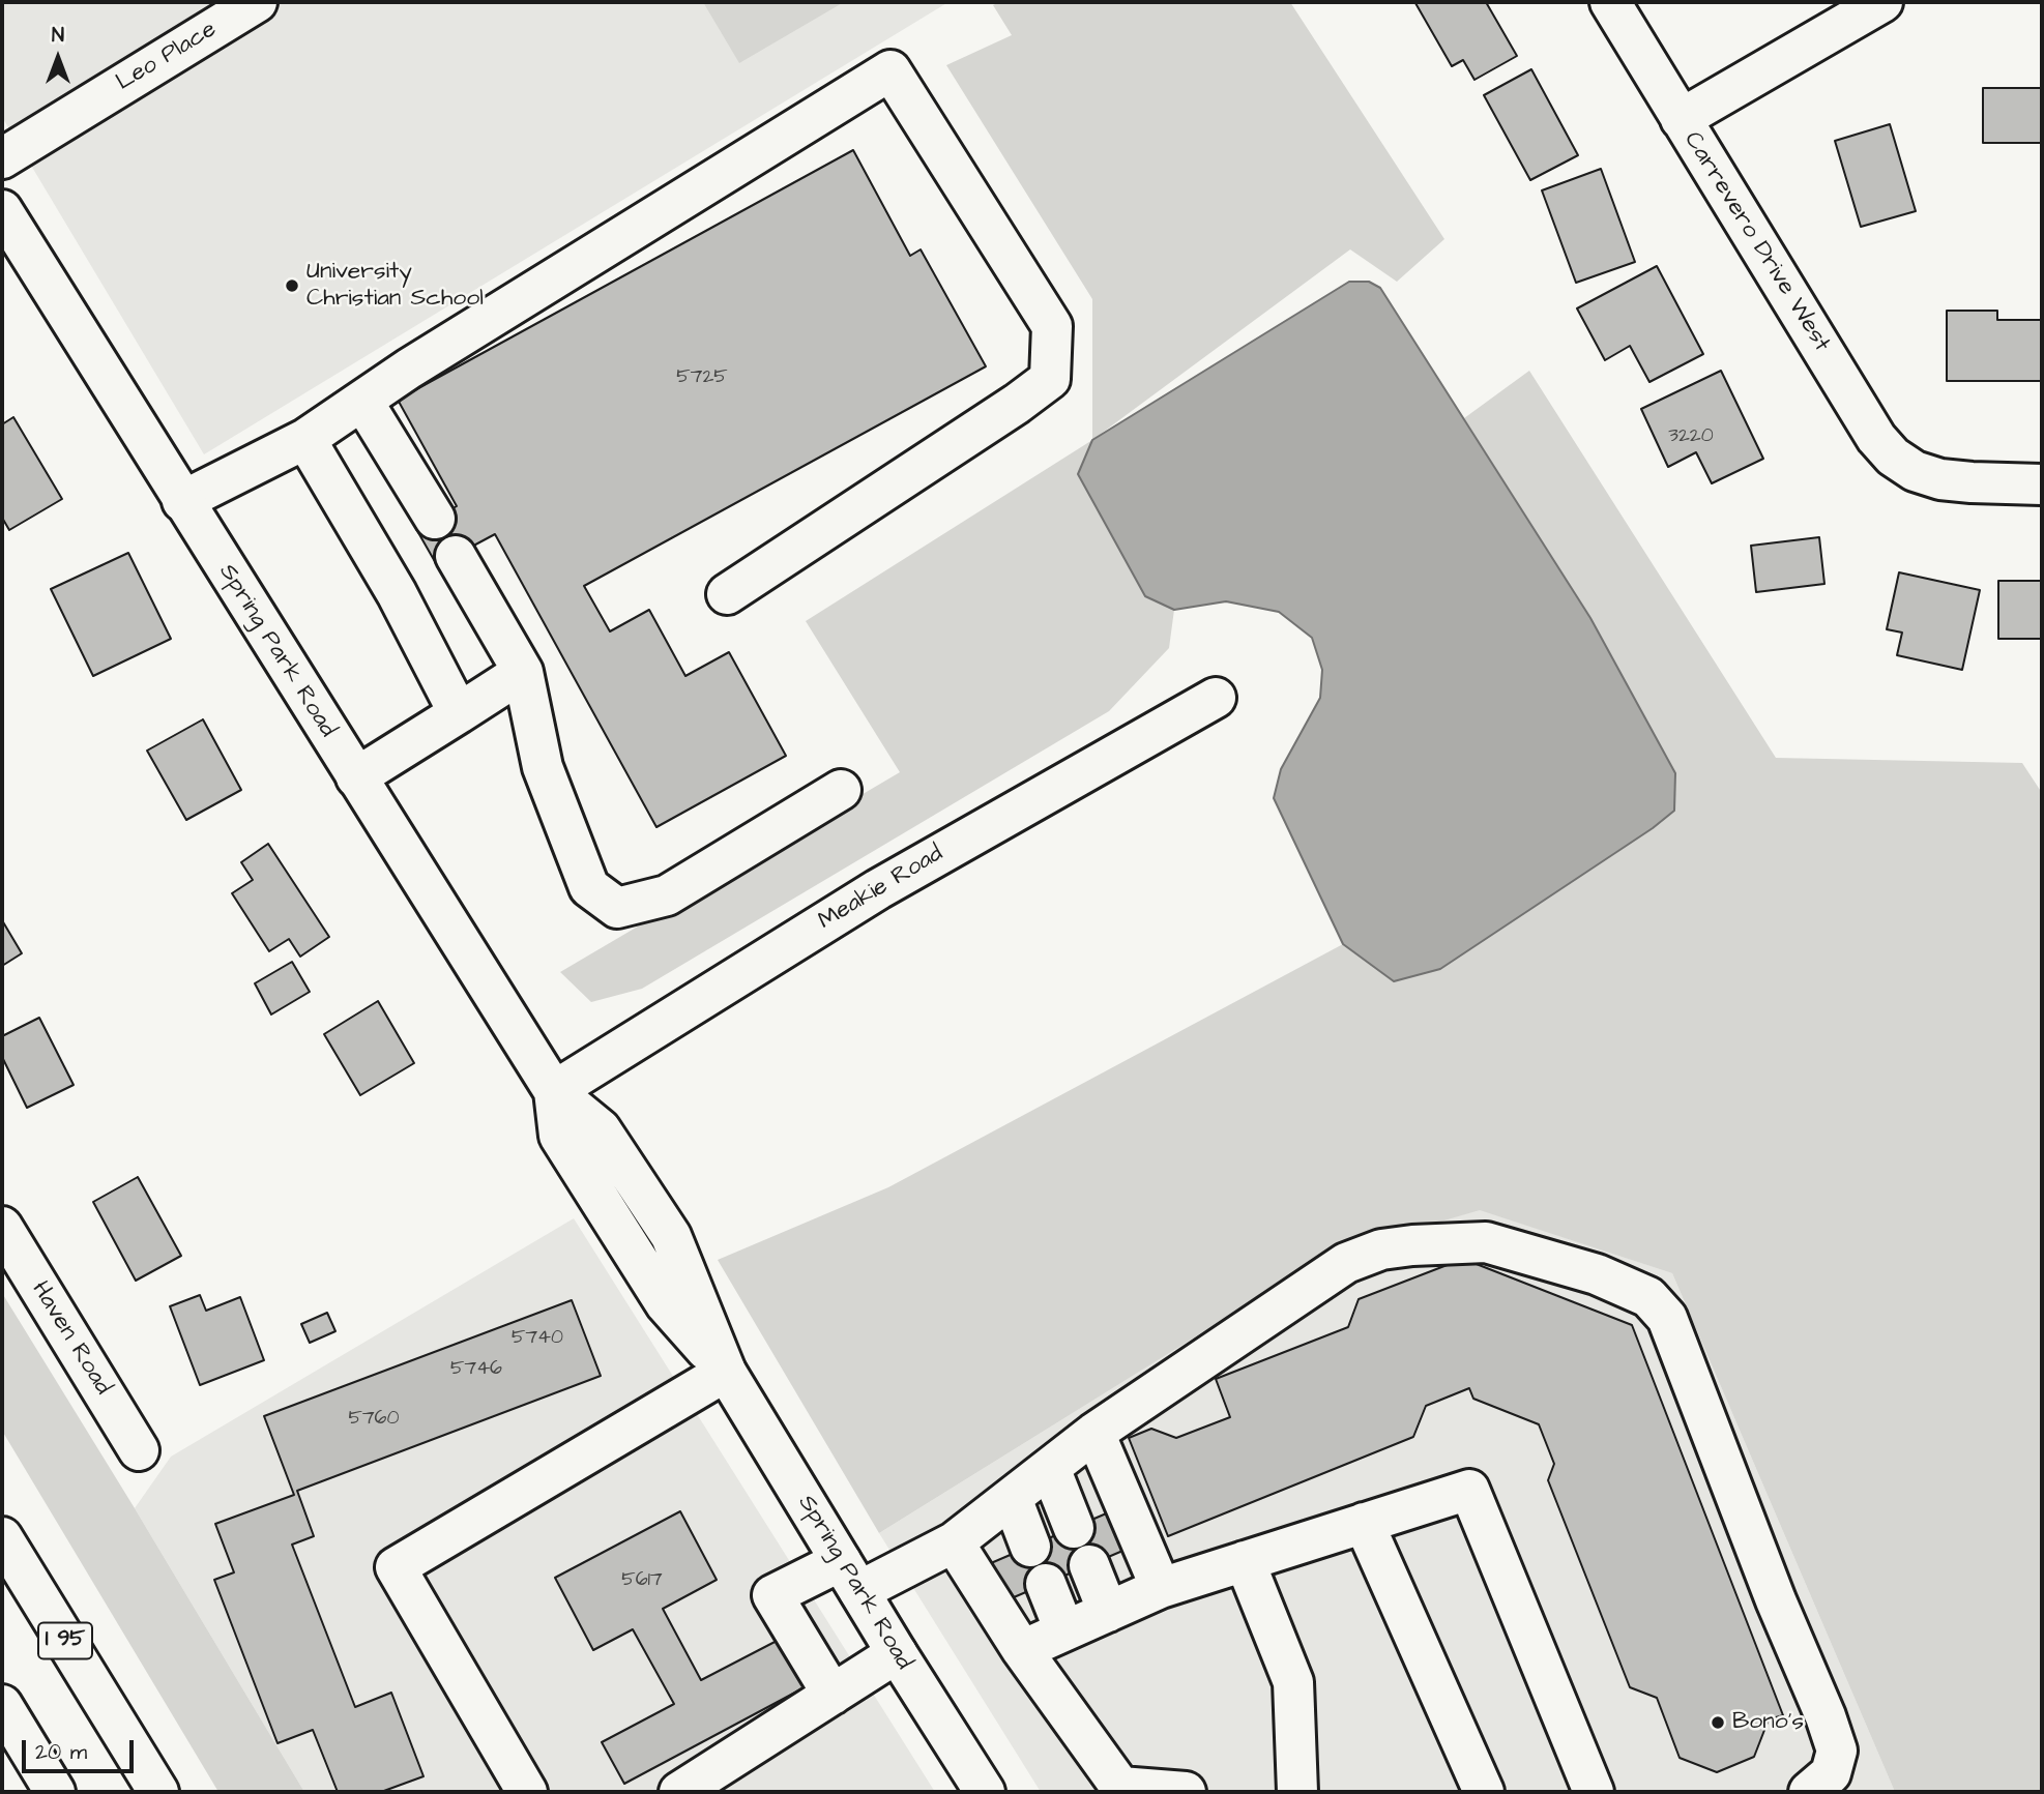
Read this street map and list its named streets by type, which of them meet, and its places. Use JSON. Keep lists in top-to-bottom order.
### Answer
{
  "streets": {
    "main road": [
      "Leo Place",
      "Carrevero Drive West",
      "Spring Park Road",
      "Meakie Road",
      "Haven Road",
      "I 95"
    ]
  },
  "crossings": [
    ["Spring Park Road", "Meakie Road"]
  ],
  "places": ["University Christian School", "Bono's"],
  "house_numbers": [
    "5725",
    "3220",
    "5740",
    "5746",
    "5760",
    "5617"
  ],
  "scale_bar": "20 m",
  "north": "top"
}
